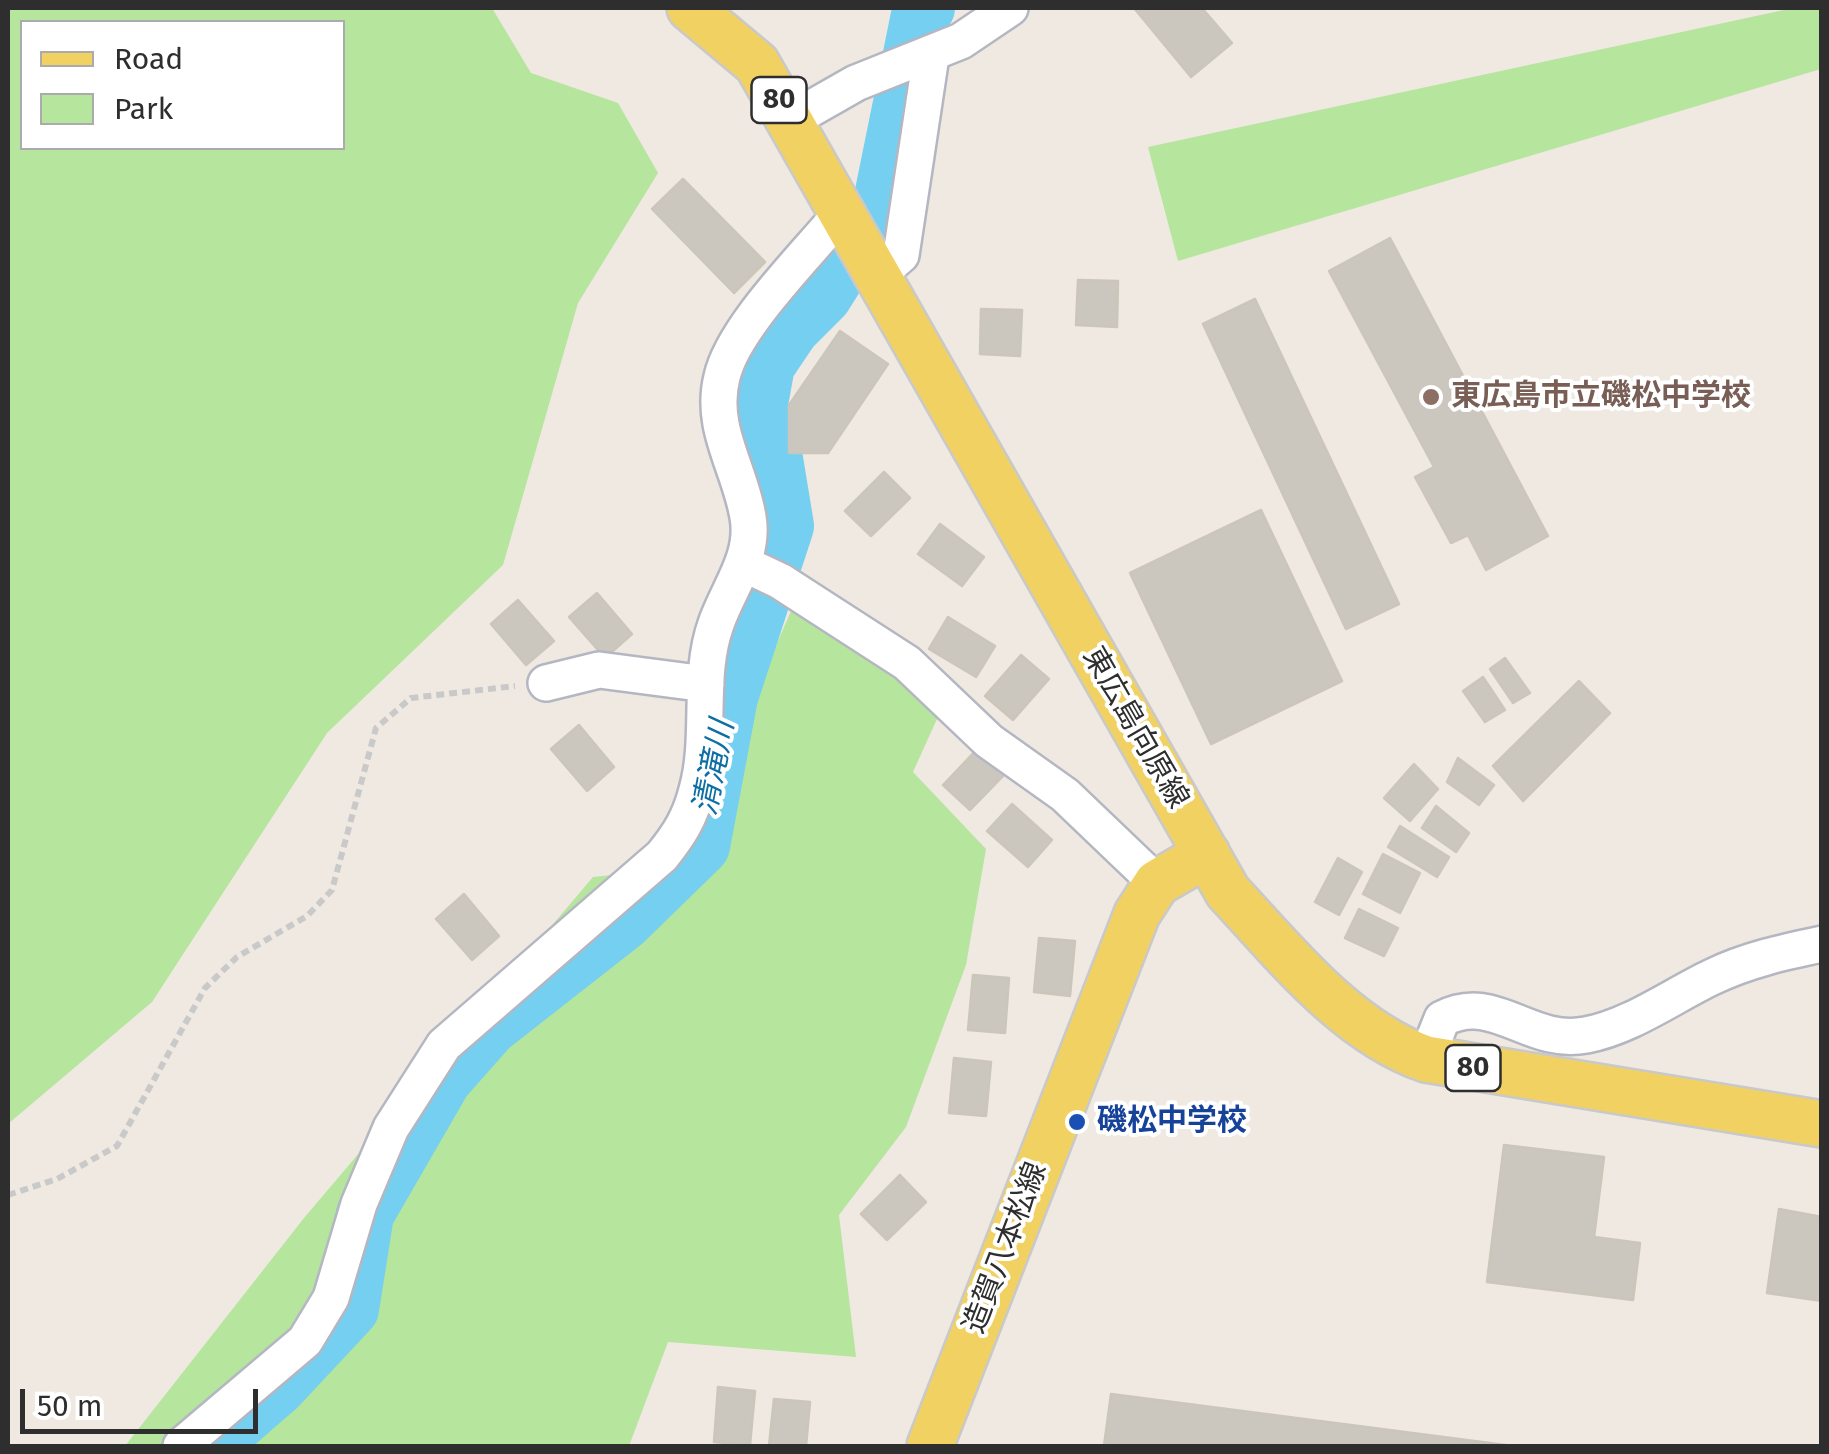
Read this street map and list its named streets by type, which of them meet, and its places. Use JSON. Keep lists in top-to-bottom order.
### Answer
{
  "streets": {
    "main road": ["80", "東広島向原線", "造賀八本松線"]
  },
  "crossings": [
    ["東広島向原線", "造賀八本松線"]
  ],
  "water": ["清滝川"],
  "places": ["東広島市立磯松中学校", "磯松中学校"],
  "legend": ["Road", "Park"],
  "scale_bar": "50 m"
}
